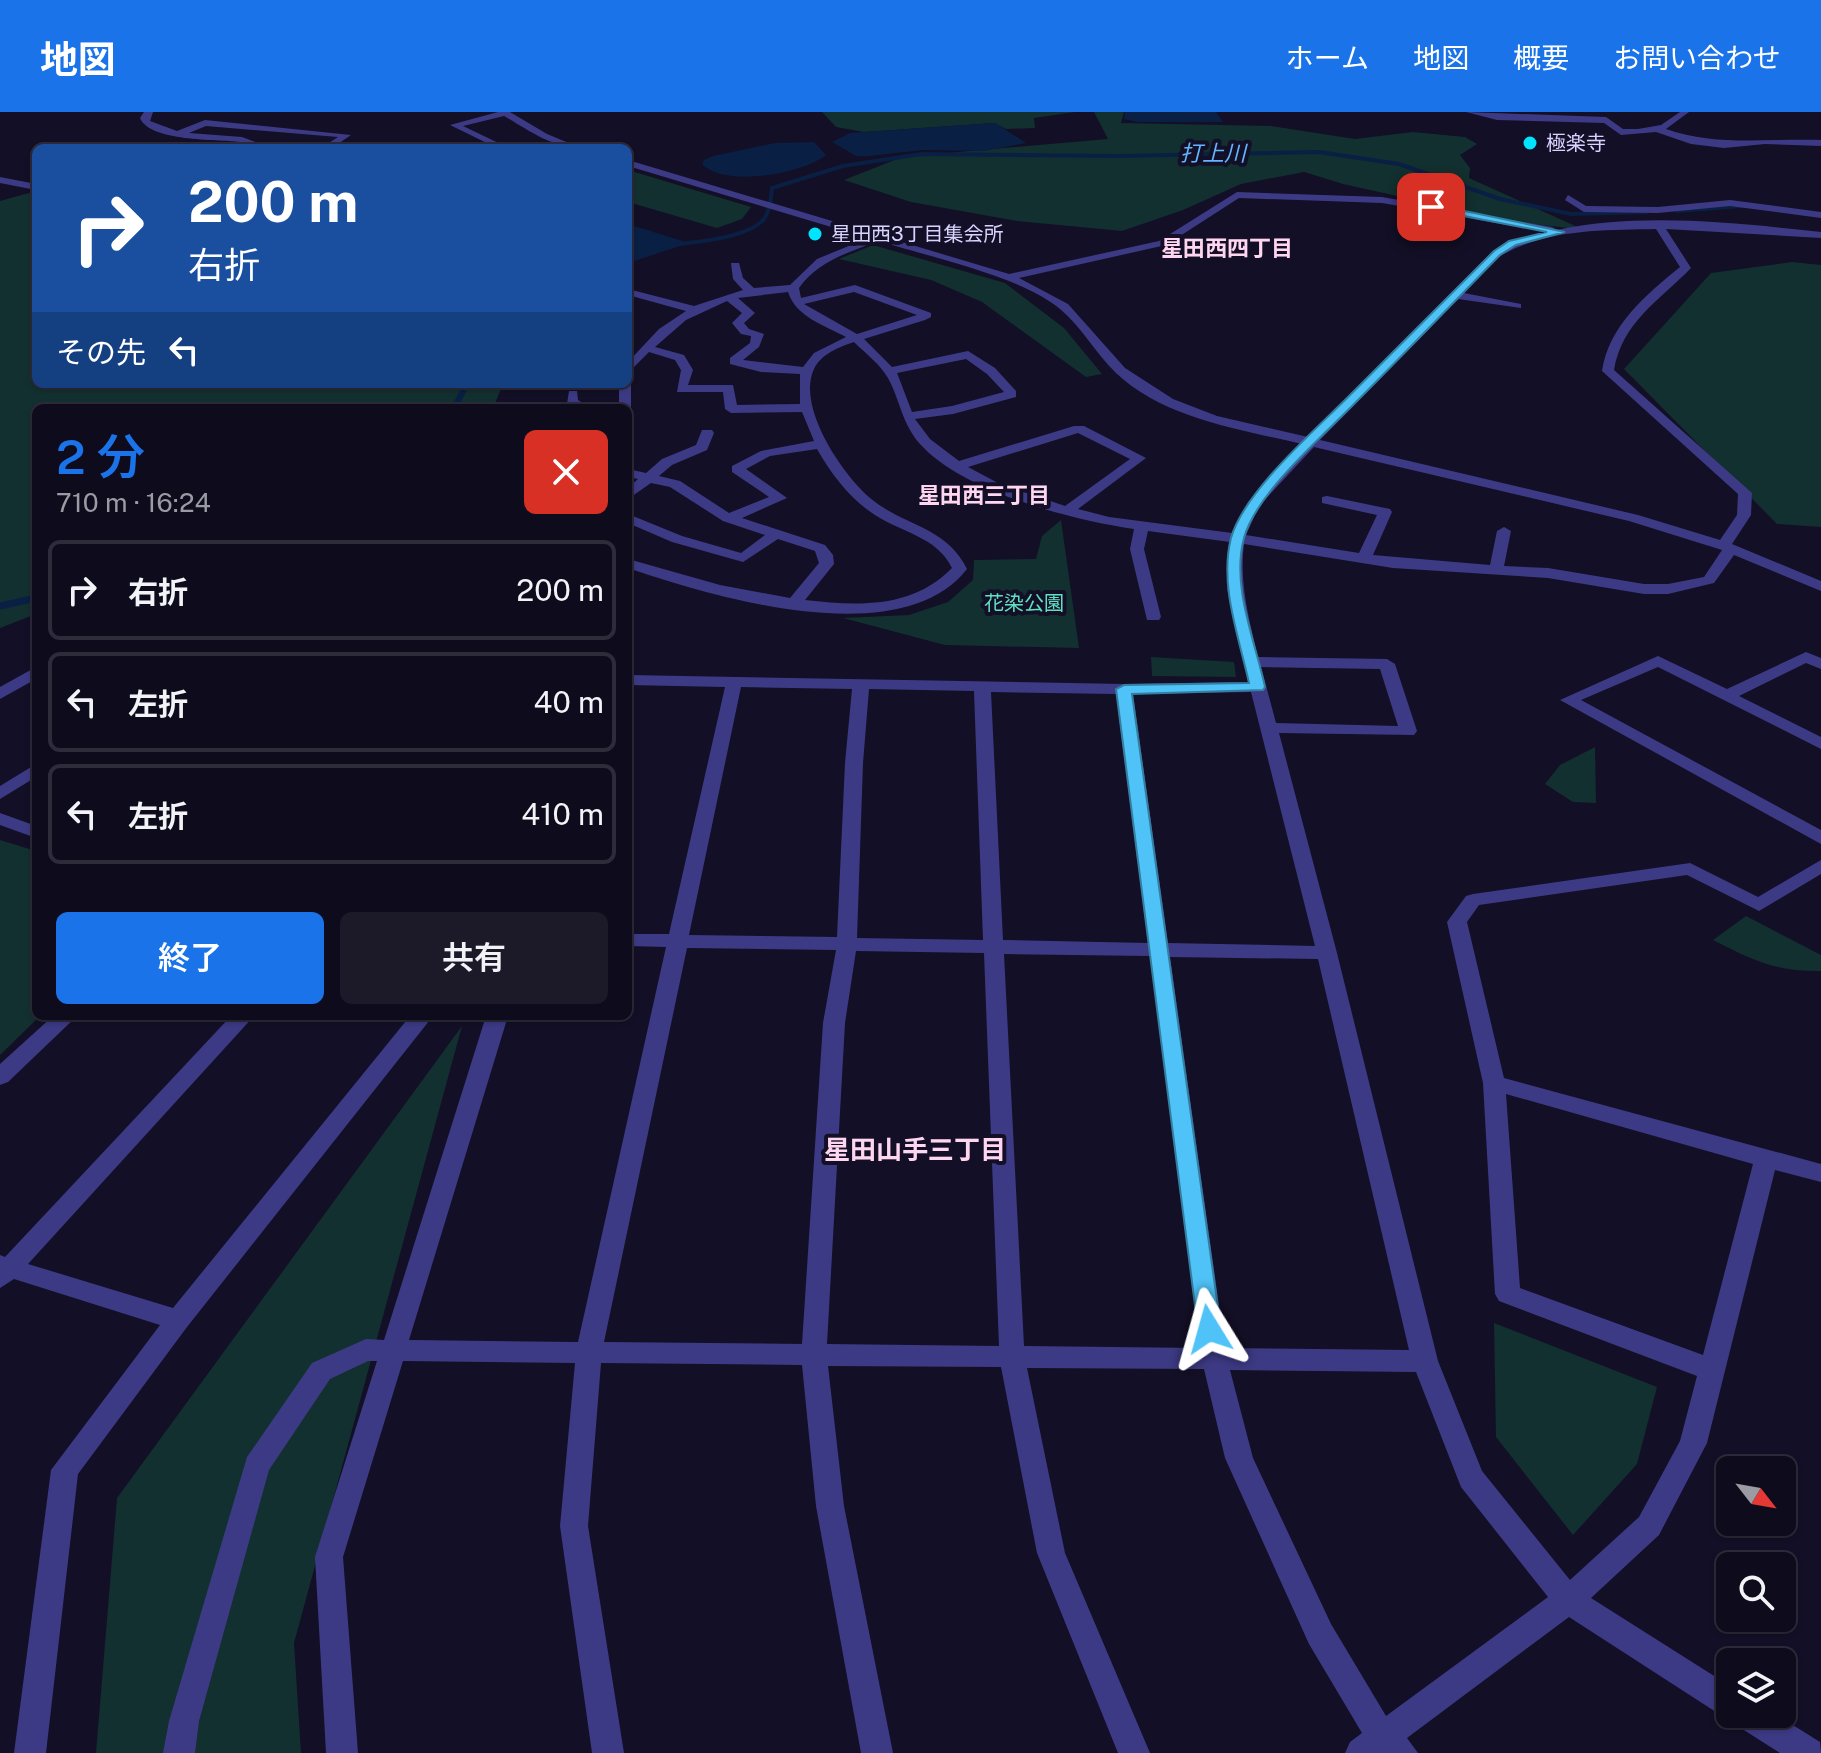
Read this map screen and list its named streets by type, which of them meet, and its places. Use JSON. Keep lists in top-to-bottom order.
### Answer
{
  "districts": ["星田西四丁目", "星田西三丁目", "星田山手三丁目"],
  "water": ["打上川"],
  "parks": ["花染公園"],
  "places": ["極楽寺", "星田西3丁目集会所"],
  "north": "bottom right",
  "page": {
    "header": "地図",
    "nav": [
      "ホーム",
      "地図",
      "概要",
      "お問い合わせ"
    ],
    "turn": ["200 m", "右折"],
    "then": "その先",
    "heading": ["2 分", "710 m · 16:24"],
    "list": [
      {
        "name": "右折",
        "value": "200 m"
      },
      {
        "name": "左折",
        "value": "40 m"
      },
      {
        "name": "左折",
        "value": "410 m"
      }
    ],
    "buttons": ["終了", "共有"]
  }
}
